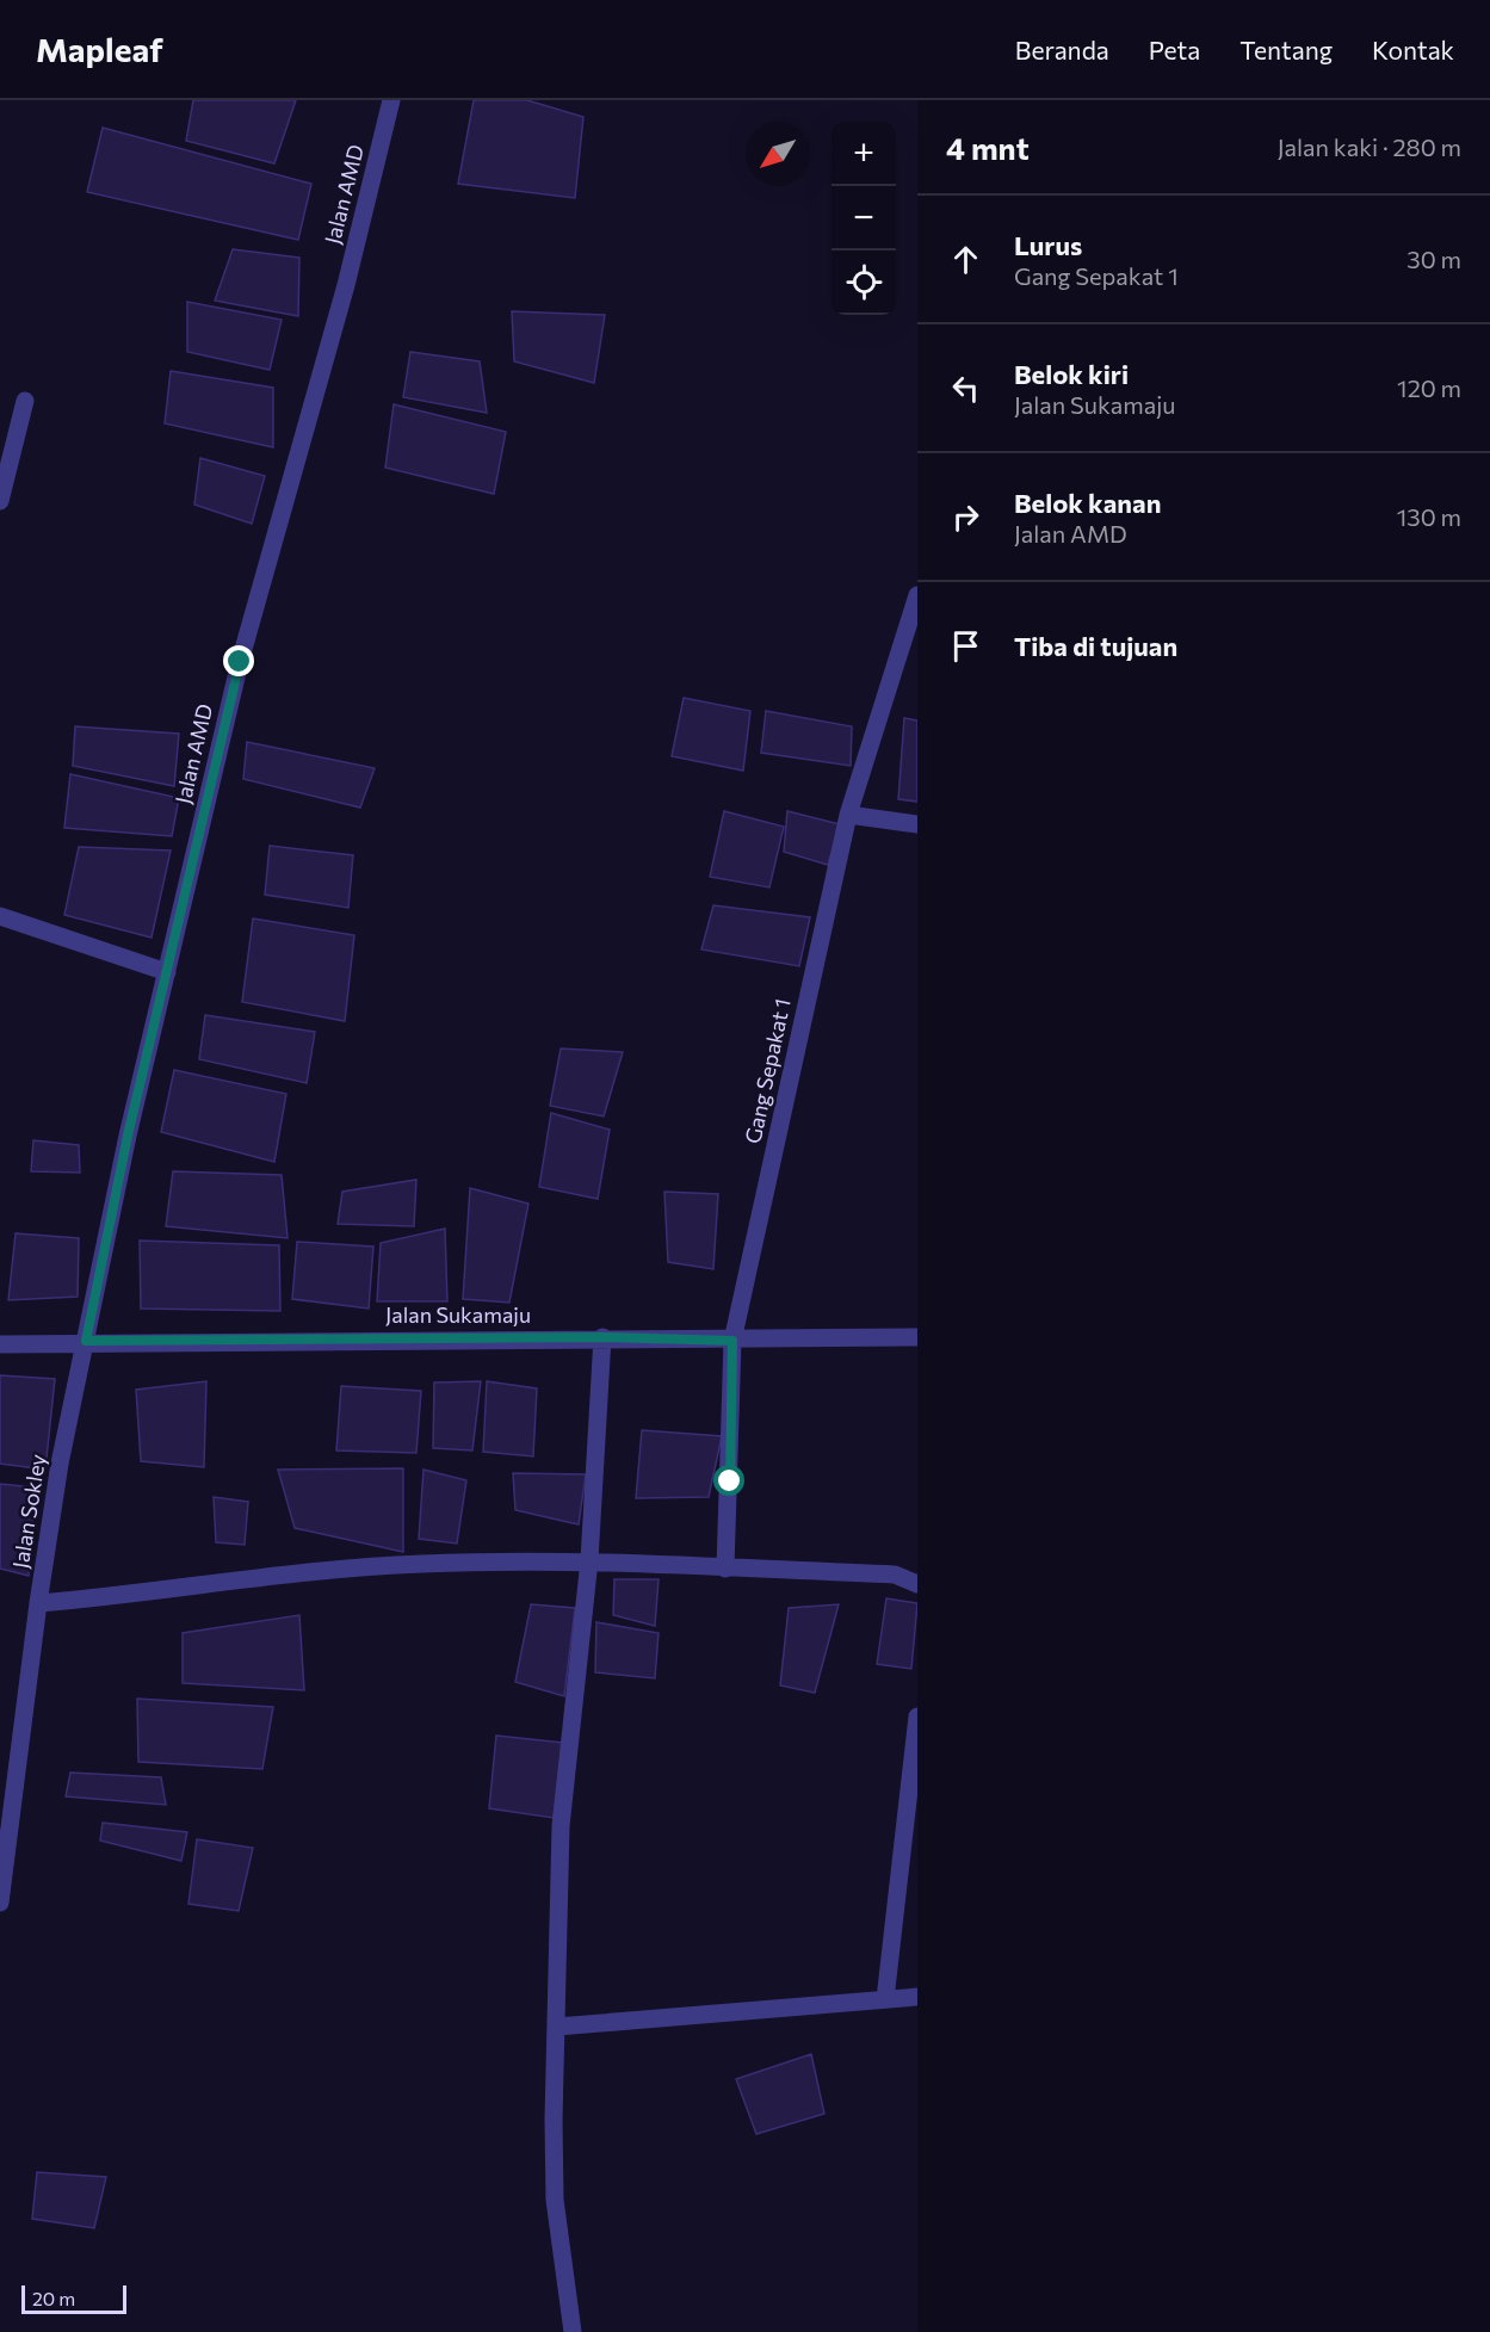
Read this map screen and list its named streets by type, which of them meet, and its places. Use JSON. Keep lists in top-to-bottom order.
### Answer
{
  "streets": {
    "street": [
      "Jalan AMD",
      "Gang Sepakat 1",
      "Jalan Sukamaju",
      "Jalan Sokley"
    ]
  },
  "crossings": [
    ["Jalan AMD", "Jalan Sukamaju"],
    ["Jalan AMD", "Jalan Sokley"],
    ["Gang Sepakat 1", "Jalan Sukamaju"],
    ["Jalan Sukamaju", "Jalan Sokley"]
  ],
  "scale_bar": "20 m",
  "north": "bottom left",
  "page": {
    "header": "Mapleaf",
    "nav": [
      "Beranda",
      "Peta",
      "Tentang",
      "Kontak"
    ],
    "heading": ["4 mnt", "Jalan kaki · 280 m"],
    "map_buttons": ["+", "−"],
    "list": [
      ["Lurus", "Gang Sepakat 1", "30 m"],
      ["Belok kiri", "Jalan Sukamaju", "120 m"],
      ["Belok kanan", "Jalan AMD", "130 m"],
      "Tiba di tujuan"
    ],
    "scale": "20 m"
  }
}
